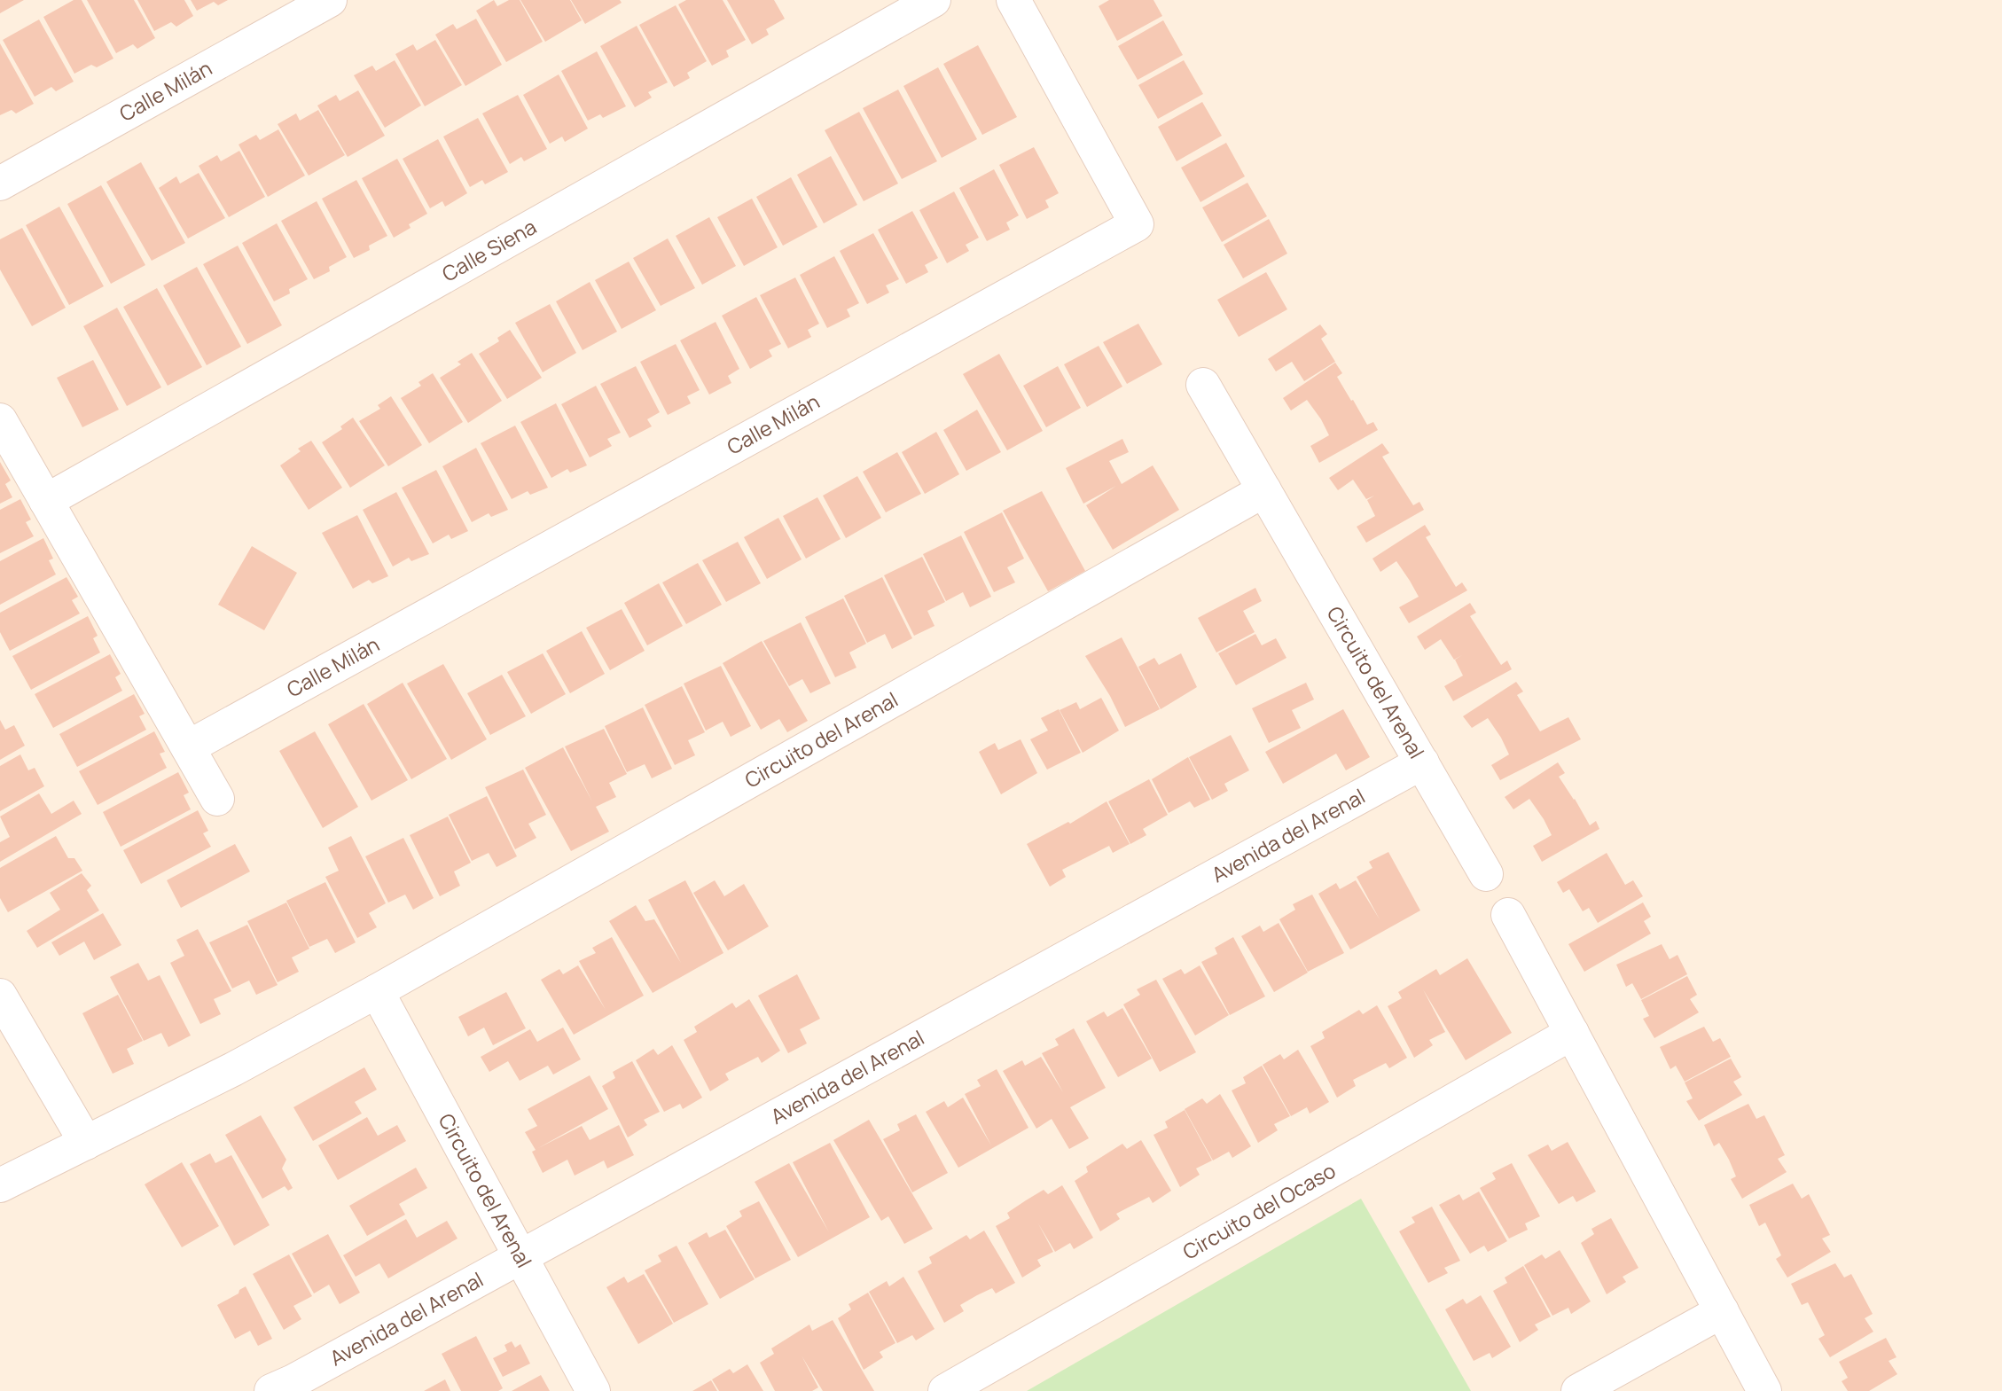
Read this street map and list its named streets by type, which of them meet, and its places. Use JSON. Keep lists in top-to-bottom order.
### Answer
{
  "streets": {
    "street": [
      "Calle Milán",
      "Calle Siena",
      "Circuito del Arenal",
      "Avenida del Arenal",
      "Circuito del Ocaso"
    ]
  },
  "crossings": [
    ["Circuito del Arenal", "Avenida del Arenal"]
  ]
}
